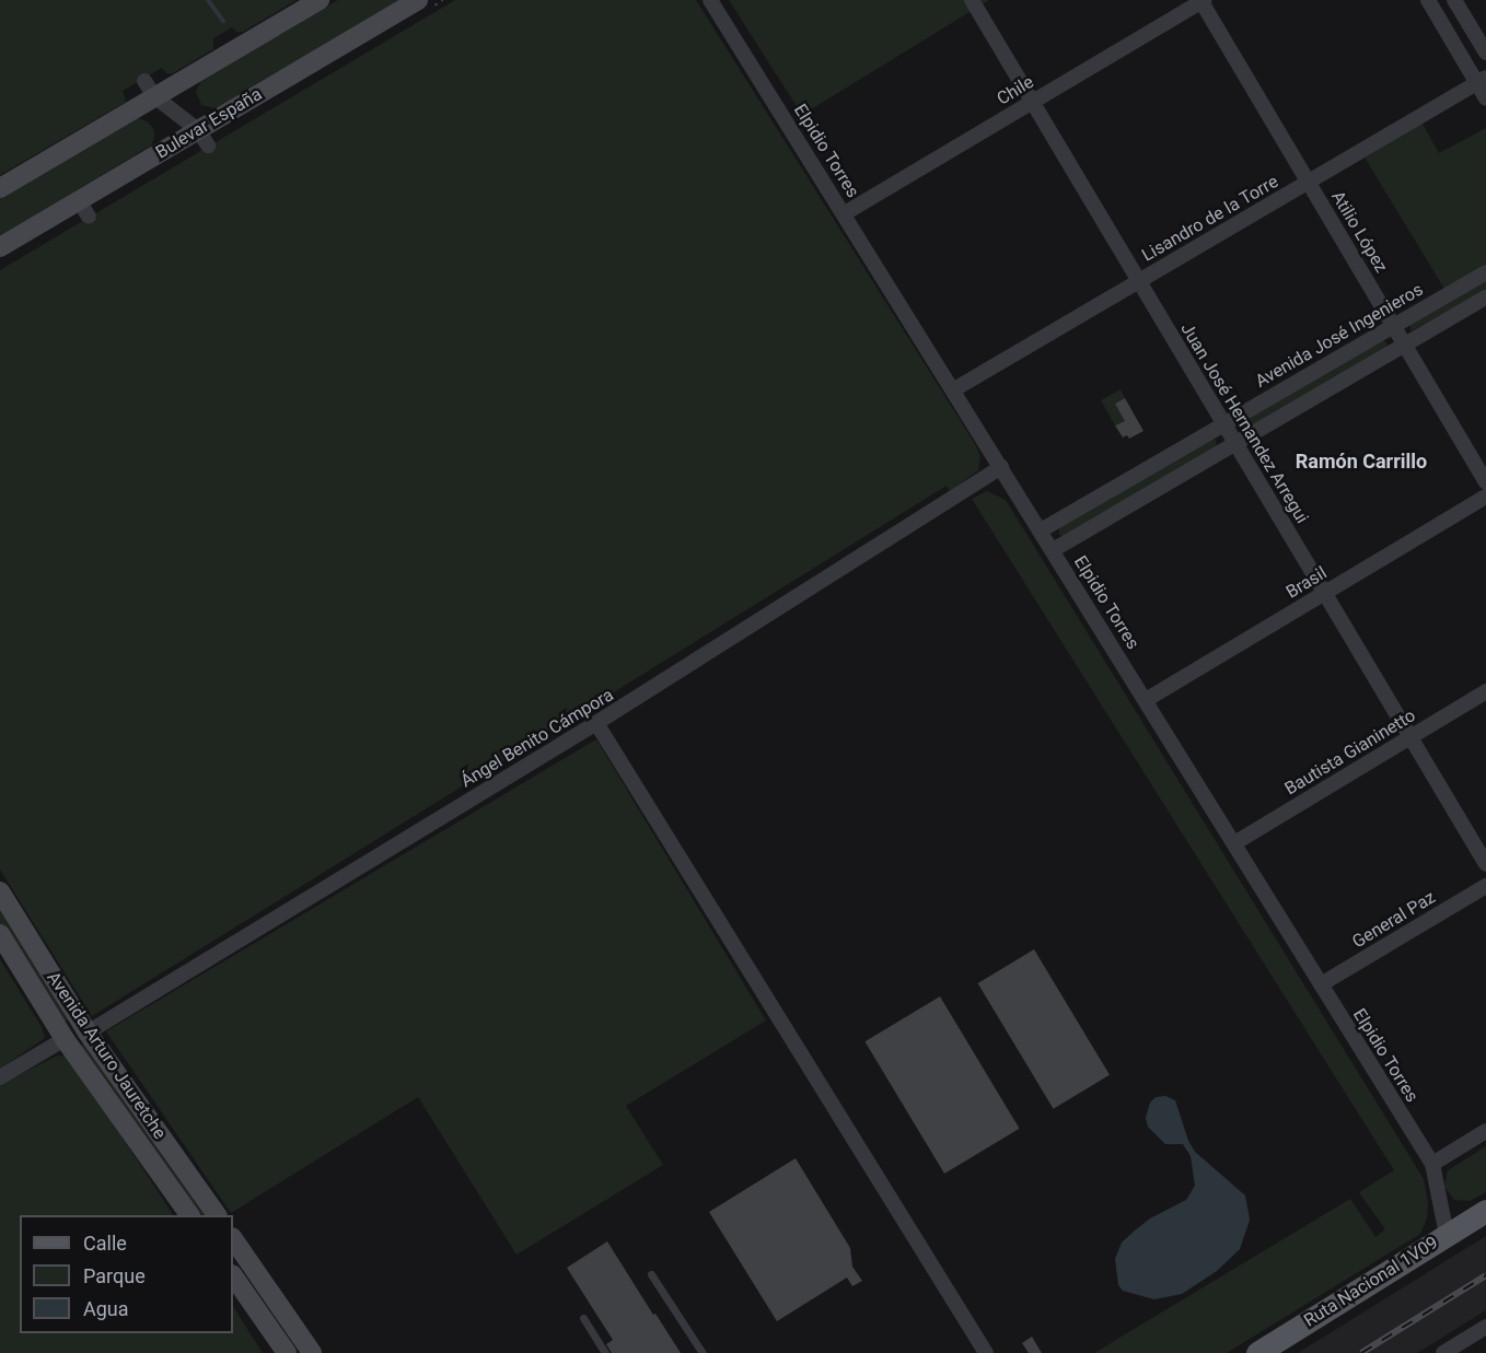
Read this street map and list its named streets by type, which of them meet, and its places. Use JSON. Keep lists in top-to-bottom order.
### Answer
{
  "streets": {
    "main road": ["Bulevar España", "Avenida Arturo Jauretche", "Ruta Nacional 1V09"],
    "street": [
      "Chile",
      "Elpidio Torres",
      "Lisandro de la Torre",
      "Atilio López",
      "Avenida José Ingenieros",
      "Juan José Hernandez Arregui",
      "Brasil",
      "Ángel Benito Cámpora",
      "Bautista Gianinetto",
      "General Paz"
    ]
  },
  "crossings": [
    ["Chile", "Elpidio Torres"],
    ["Chile", "Atilio López"],
    ["Chile", "Juan José Hernandez Arregui"],
    ["Elpidio Torres", "Lisandro de la Torre"],
    ["Elpidio Torres", "Avenida José Ingenieros"],
    ["Elpidio Torres", "Brasil"],
    ["Elpidio Torres", "Ángel Benito Cámpora"],
    ["Elpidio Torres", "Bautista Gianinetto"],
    ["Elpidio Torres", "General Paz"],
    ["Elpidio Torres", "Ruta Nacional 1V09"],
    ["Lisandro de la Torre", "Atilio López"],
    ["Lisandro de la Torre", "Juan José Hernandez Arregui"],
    ["Atilio López", "Avenida José Ingenieros"],
    ["Avenida José Ingenieros", "Juan José Hernandez Arregui"],
    ["Juan José Hernandez Arregui", "Brasil"],
    ["Juan José Hernandez Arregui", "Bautista Gianinetto"],
    ["Ángel Benito Cámpora", "Avenida Arturo Jauretche"]
  ],
  "districts": ["Ramón Carrillo"],
  "legend": ["Calle", "Parque", "Agua"]
}
